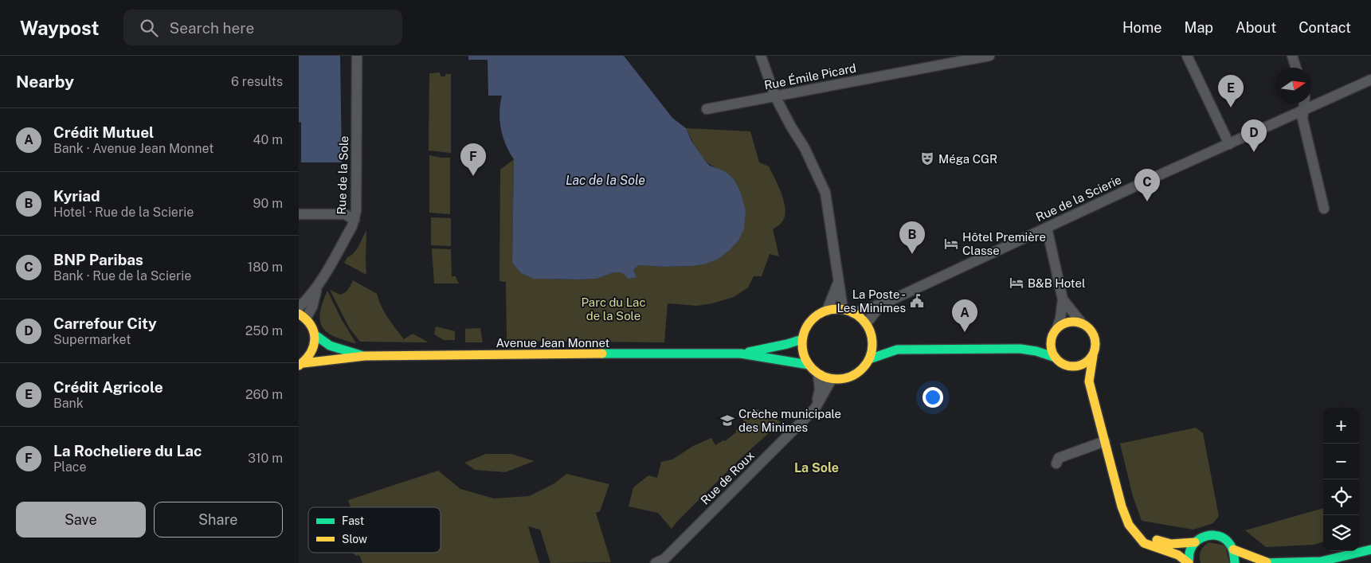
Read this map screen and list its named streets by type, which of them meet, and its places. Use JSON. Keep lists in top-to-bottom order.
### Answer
{
  "streets": {
    "street": [
      "Rue Émile Picard",
      "Rue de la Sole",
      "Rue de la Scierie",
      "Avenue Jean Monnet",
      "Rue de Roux"
    ]
  },
  "crossings": [
    ["Rue de la Scierie", "Avenue Jean Monnet"],
    ["Rue de la Scierie", "Rue de Roux"],
    ["Avenue Jean Monnet", "Rue de Roux"]
  ],
  "districts": ["La Sole"],
  "water": ["Lac de la Sole"],
  "parks": ["Parc du Lac de la Sole"],
  "places": {
    "theatre": ["Méga CGR"],
    "hotel": ["Hôtel Première Classe", "B&B Hotel"],
    "public building": ["La Poste - Les Minimes"],
    "school or university": ["Crèche municipale des Minimes"]
  },
  "legend": ["Fast", "Slow"],
  "north": "right",
  "page": {
    "header": "Waypost",
    "search": "Search here",
    "nav": [
      "Home",
      "Map",
      "About",
      "Contact"
    ],
    "heading": ["Nearby", "6 results"],
    "pins": [
      "E",
      "D",
      "F",
      "C",
      "B",
      "A"
    ],
    "list": [
      {
        "mark": "A",
        "name": "Crédit Mutuel",
        "note": "Bank · Avenue Jean Monnet",
        "value": "40 m"
      },
      {
        "mark": "B",
        "name": "Kyriad",
        "note": "Hotel · Rue de la Scierie",
        "value": "90 m"
      },
      {
        "mark": "C",
        "name": "BNP Paribas",
        "note": "Bank · Rue de la Scierie",
        "value": "180 m"
      },
      {
        "mark": "D",
        "name": "Carrefour City",
        "note": "Supermarket",
        "value": "250 m"
      },
      {
        "mark": "E",
        "name": "Crédit Agricole",
        "note": "Bank",
        "value": "260 m"
      },
      {
        "mark": "F",
        "name": "La Rocheliere du Lac",
        "note": "Place",
        "value": "310 m"
      }
    ],
    "map_buttons": ["+", "−"],
    "buttons": ["Save", "Share"]
  }
}
